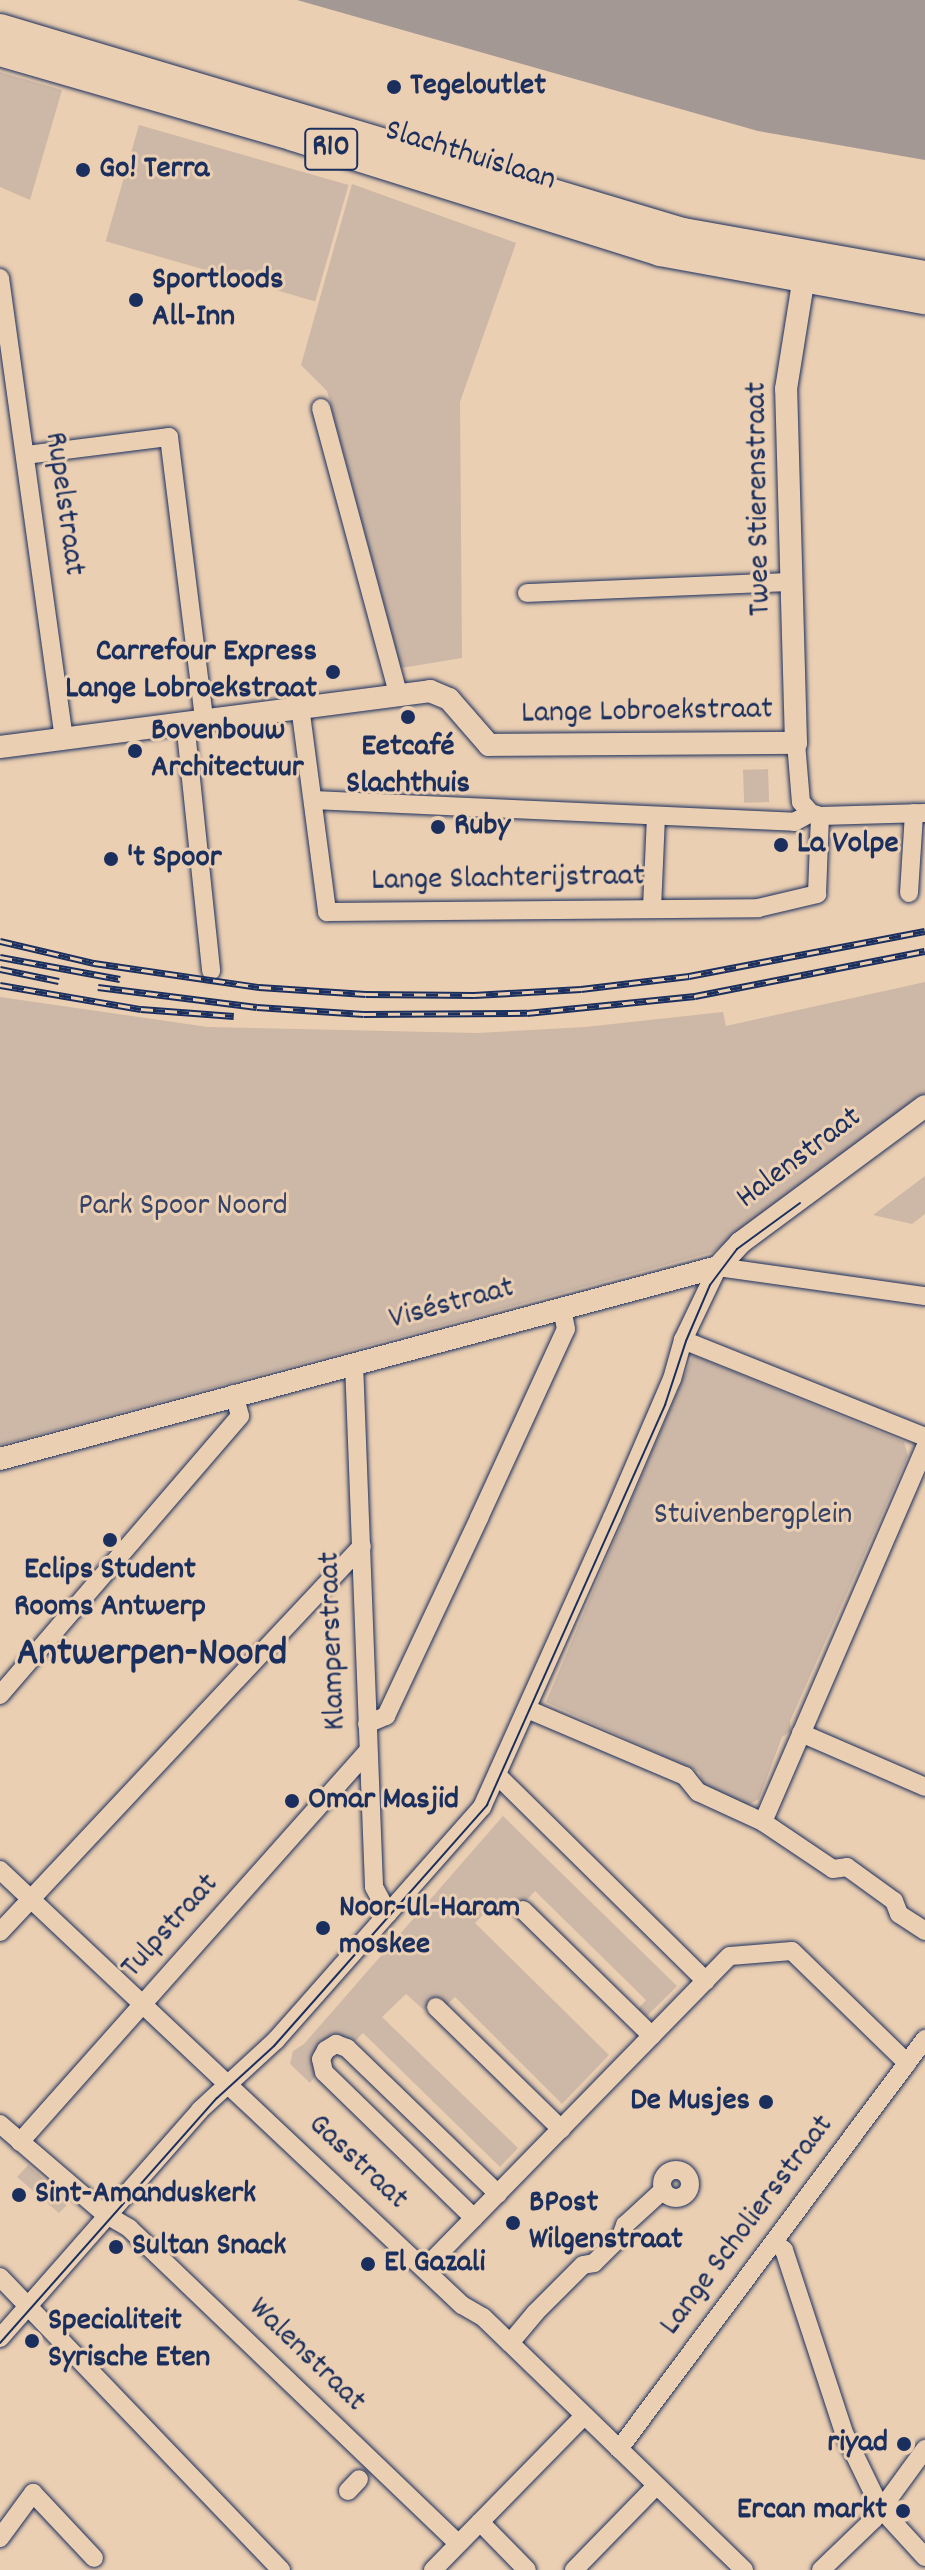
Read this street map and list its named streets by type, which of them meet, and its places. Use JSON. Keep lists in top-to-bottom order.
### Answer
{
  "streets": {
    "main road": ["R10", "Slachthuislaan"],
    "street": [
      "Twee Stierenstraat",
      "Rupelstraat",
      "Lange Lobroekstraat",
      "Lange Slachterijstraat",
      "Halenstraat",
      "Viséstraat",
      "Klamperstraat",
      "Tulpstraat",
      "Gasstraat",
      "Lange Scholiersstraat",
      "Walenstraat"
    ]
  },
  "crossings": [
    ["Slachthuislaan", "Twee Stierenstraat"],
    ["Twee Stierenstraat", "Lange Lobroekstraat"],
    ["Rupelstraat", "Lange Lobroekstraat"],
    ["Lange Lobroekstraat", "Lange Slachterijstraat"],
    ["Halenstraat", "Viséstraat"],
    ["Viséstraat", "Klamperstraat"],
    ["Klamperstraat", "Tulpstraat"],
    ["Tulpstraat", "Gasstraat"],
    ["Tulpstraat", "Walenstraat"],
    ["Gasstraat", "Lange Scholiersstraat"]
  ],
  "districts": ["Antwerpen-Noord"],
  "parks": ["Park Spoor Noord", "Stuivenbergplein"],
  "places": [
    "Tegeloutlet",
    "Go! Terra",
    "Sportloods All-Inn",
    "Carrefour Express Lange Lobroekstraat",
    "Eetcafé Slachthuis",
    "Bovenbouw Architectuur",
    "Ruby",
    "La Volpe",
    "'t Spoor",
    "Eclips Student Rooms Antwerp",
    "Omar Masjid",
    "Noor-Ul-Haram moskee",
    "De Musjes",
    "Sint-Amanduskerk",
    "BPost Wilgenstraat",
    "Sultan Snack",
    "El Gazali",
    "Specialiteit Syrische Eten",
    "riyad",
    "Ercan markt"
  ]
}
